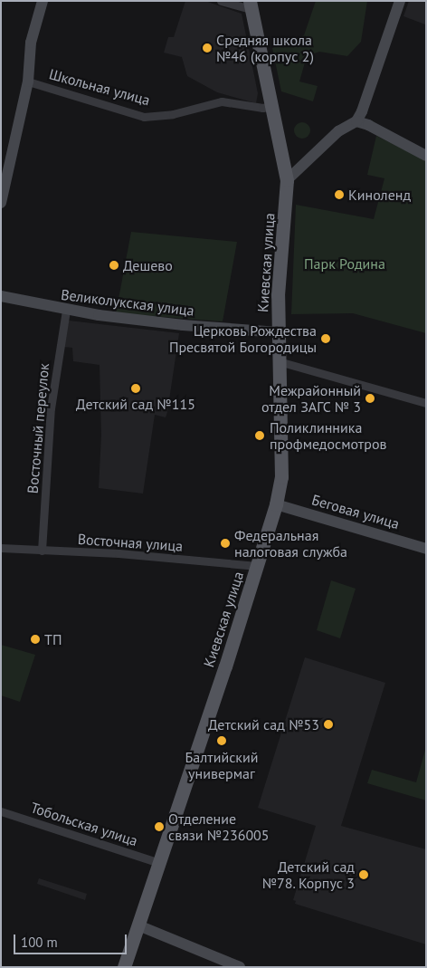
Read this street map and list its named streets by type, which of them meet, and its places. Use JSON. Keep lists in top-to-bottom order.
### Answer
{
  "streets": {
    "main road": ["Киевская улица"],
    "street": [
      "Школьная улица",
      "Великолукская улица",
      "Восточный переулок",
      "Беговая улица",
      "Восточная улица",
      "Тобольская улица"
    ]
  },
  "crossings": [
    ["Школьная улица", "Киевская улица"],
    ["Киевская улица", "Великолукская улица"],
    ["Киевская улица", "Беговая улица"],
    ["Киевская улица", "Восточная улица"],
    ["Киевская улица", "Тобольская улица"],
    ["Великолукская улица", "Восточный переулок"],
    ["Восточный переулок", "Восточная улица"]
  ],
  "parks": ["Парк Родина"],
  "places": [
    "Средняя школа №46 (корпус 2)",
    "Киноленд",
    "Дешево",
    "Церковь Рождества Пресвятой Богородицы",
    "Детский сад №115",
    "Межрайонный отдел ЗАГС № 3",
    "Поликлинника профмедосмотров",
    "Федеральная налоговая служба",
    "ТП",
    "Детский сад №53",
    "Балтийский универмаг",
    "Отделение связи №236005",
    "Детский сад №78. Корпус 3"
  ],
  "scale_bar": "100 m"
}
